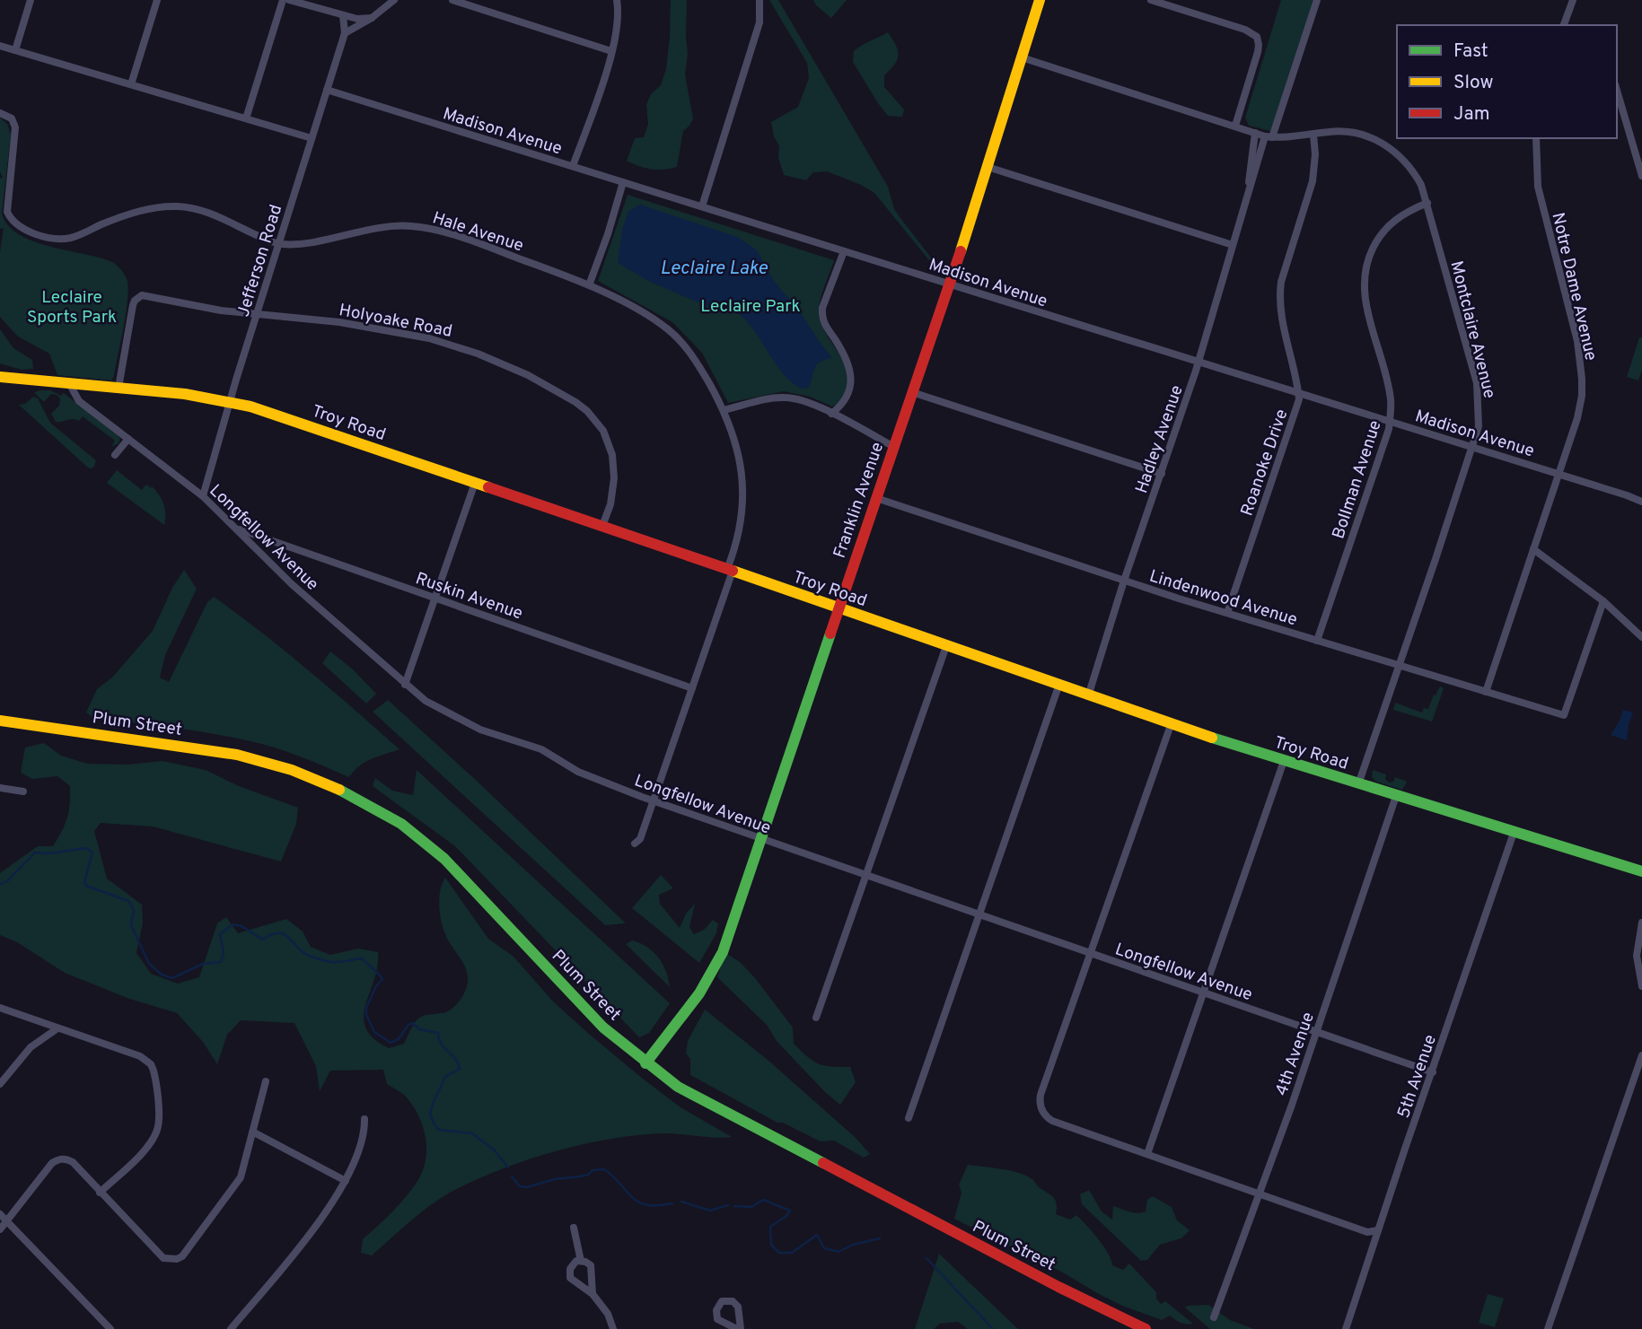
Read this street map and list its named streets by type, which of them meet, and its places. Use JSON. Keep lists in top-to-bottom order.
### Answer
{
  "streets": {
    "main road": ["Troy Road", "Franklin Avenue", "Plum Street"],
    "street": [
      "Madison Avenue",
      "Hale Avenue",
      "Jefferson Road",
      "Notre Dame Avenue",
      "Holyoake Road",
      "Montclaire Avenue",
      "Hadley Avenue",
      "Roanoke Drive",
      "Bollman Avenue",
      "Longfellow Avenue",
      "Ruskin Avenue",
      "Lindenwood Avenue",
      "4th Avenue",
      "5th Avenue"
    ]
  },
  "crossings": [
    ["Madison Avenue", "Jefferson Road"],
    ["Madison Avenue", "Notre Dame Avenue"],
    ["Madison Avenue", "Montclaire Avenue"],
    ["Madison Avenue", "Hadley Avenue"],
    ["Madison Avenue", "Roanoke Drive"],
    ["Madison Avenue", "Bollman Avenue"],
    ["Madison Avenue", "Franklin Avenue"],
    ["Hale Avenue", "Jefferson Road"],
    ["Hale Avenue", "Troy Road"],
    ["Hale Avenue", "Longfellow Avenue"],
    ["Hale Avenue", "Ruskin Avenue"],
    ["Jefferson Road", "Holyoake Road"],
    ["Jefferson Road", "Troy Road"],
    ["Jefferson Road", "Longfellow Avenue"],
    ["Notre Dame Avenue", "Lindenwood Avenue"],
    ["Holyoake Road", "Troy Road"],
    ["Montclaire Avenue", "Troy Road"],
    ["Montclaire Avenue", "Hadley Avenue"],
    ["Montclaire Avenue", "Roanoke Drive"],
    ["Montclaire Avenue", "Bollman Avenue"],
    ["Montclaire Avenue", "Lindenwood Avenue"],
    ["Troy Road", "Hadley Avenue"],
    ["Troy Road", "Franklin Avenue"],
    ["Troy Road", "Longfellow Avenue"],
    ["Troy Road", "4th Avenue"],
    ["Troy Road", "5th Avenue"],
    ["Hadley Avenue", "Lindenwood Avenue"],
    ["Roanoke Drive", "Lindenwood Avenue"],
    ["Bollman Avenue", "Lindenwood Avenue"],
    ["Franklin Avenue", "Longfellow Avenue"],
    ["Franklin Avenue", "Lindenwood Avenue"],
    ["Franklin Avenue", "Plum Street"],
    ["Longfellow Avenue", "Ruskin Avenue"],
    ["Longfellow Avenue", "4th Avenue"],
    ["Longfellow Avenue", "5th Avenue"]
  ],
  "water": ["Leclaire Lake"],
  "parks": ["Leclaire Sports Park", "Leclaire Park"],
  "legend": ["Fast", "Slow", "Jam"]
}
